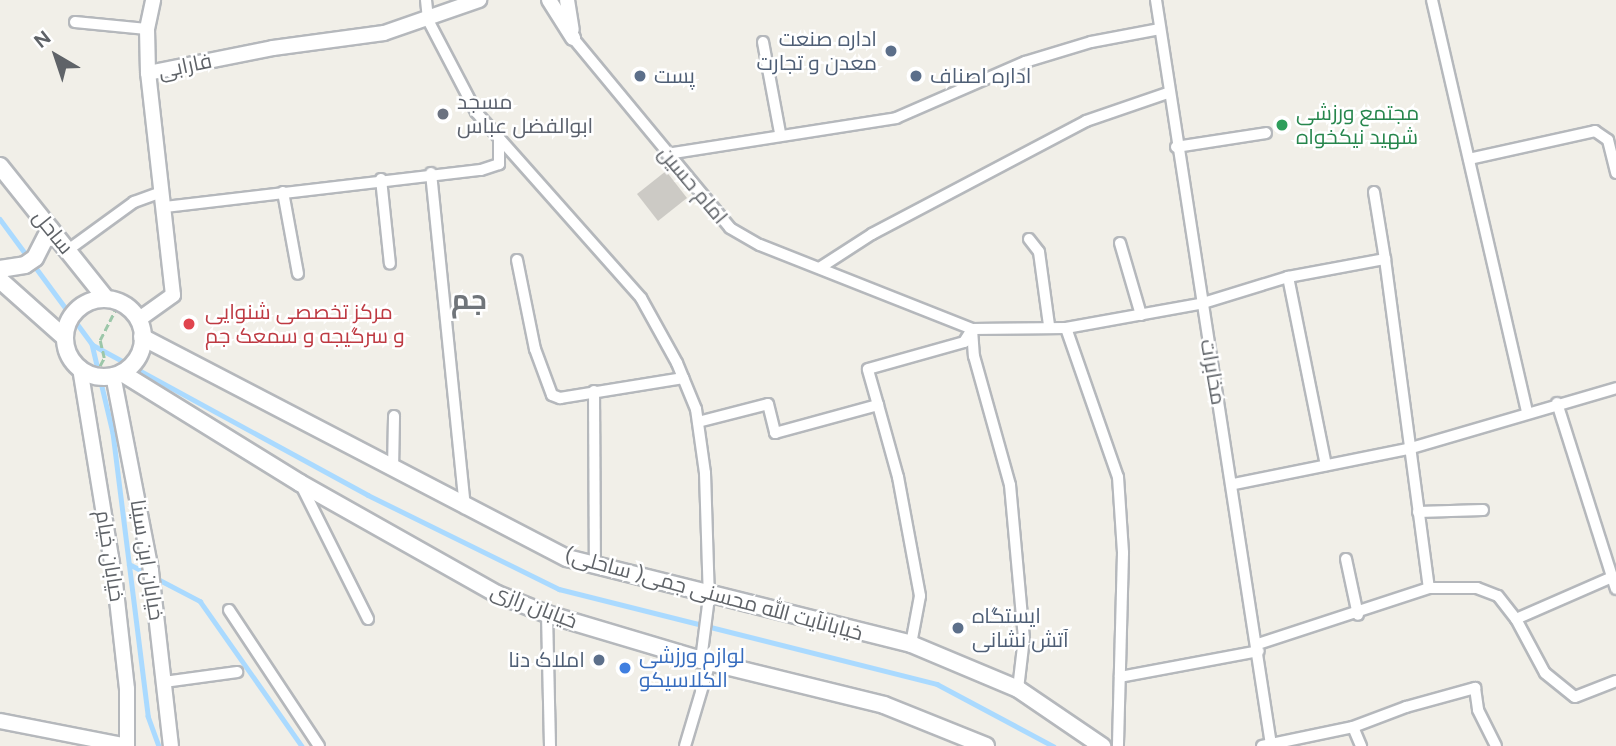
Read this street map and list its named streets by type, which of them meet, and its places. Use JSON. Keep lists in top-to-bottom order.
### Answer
{
  "streets": {
    "main road": ["ساحل", "خیابانآیت الله محسنی جمی( ساحلی)", "خیابان رازی"],
    "street": [
      "فارابی",
      "امام حسین",
      "مخابرات",
      "خیابان خیام",
      "خیابان ابن سینا"
    ]
  },
  "crossings": [
    ["فارابی", "ساحل"],
    ["خیابان ابن سینا", "خیابان رازی"]
  ],
  "districts": ["جم"],
  "places": [
    "اداره صنعت معدن و تجارت",
    "پست",
    "اداره اصناف",
    "مسجد ابوالفضل عباس",
    "مجتمع ورزشی شهید نیکخواه",
    "مرکز تخصصی شنوایی و سرگیجه و سمعک جم",
    "ایستگاه آتش نشانی",
    "املاک دنا",
    "لوازم ورزشی الکلاسیکو"
  ],
  "north": "top left"
}
